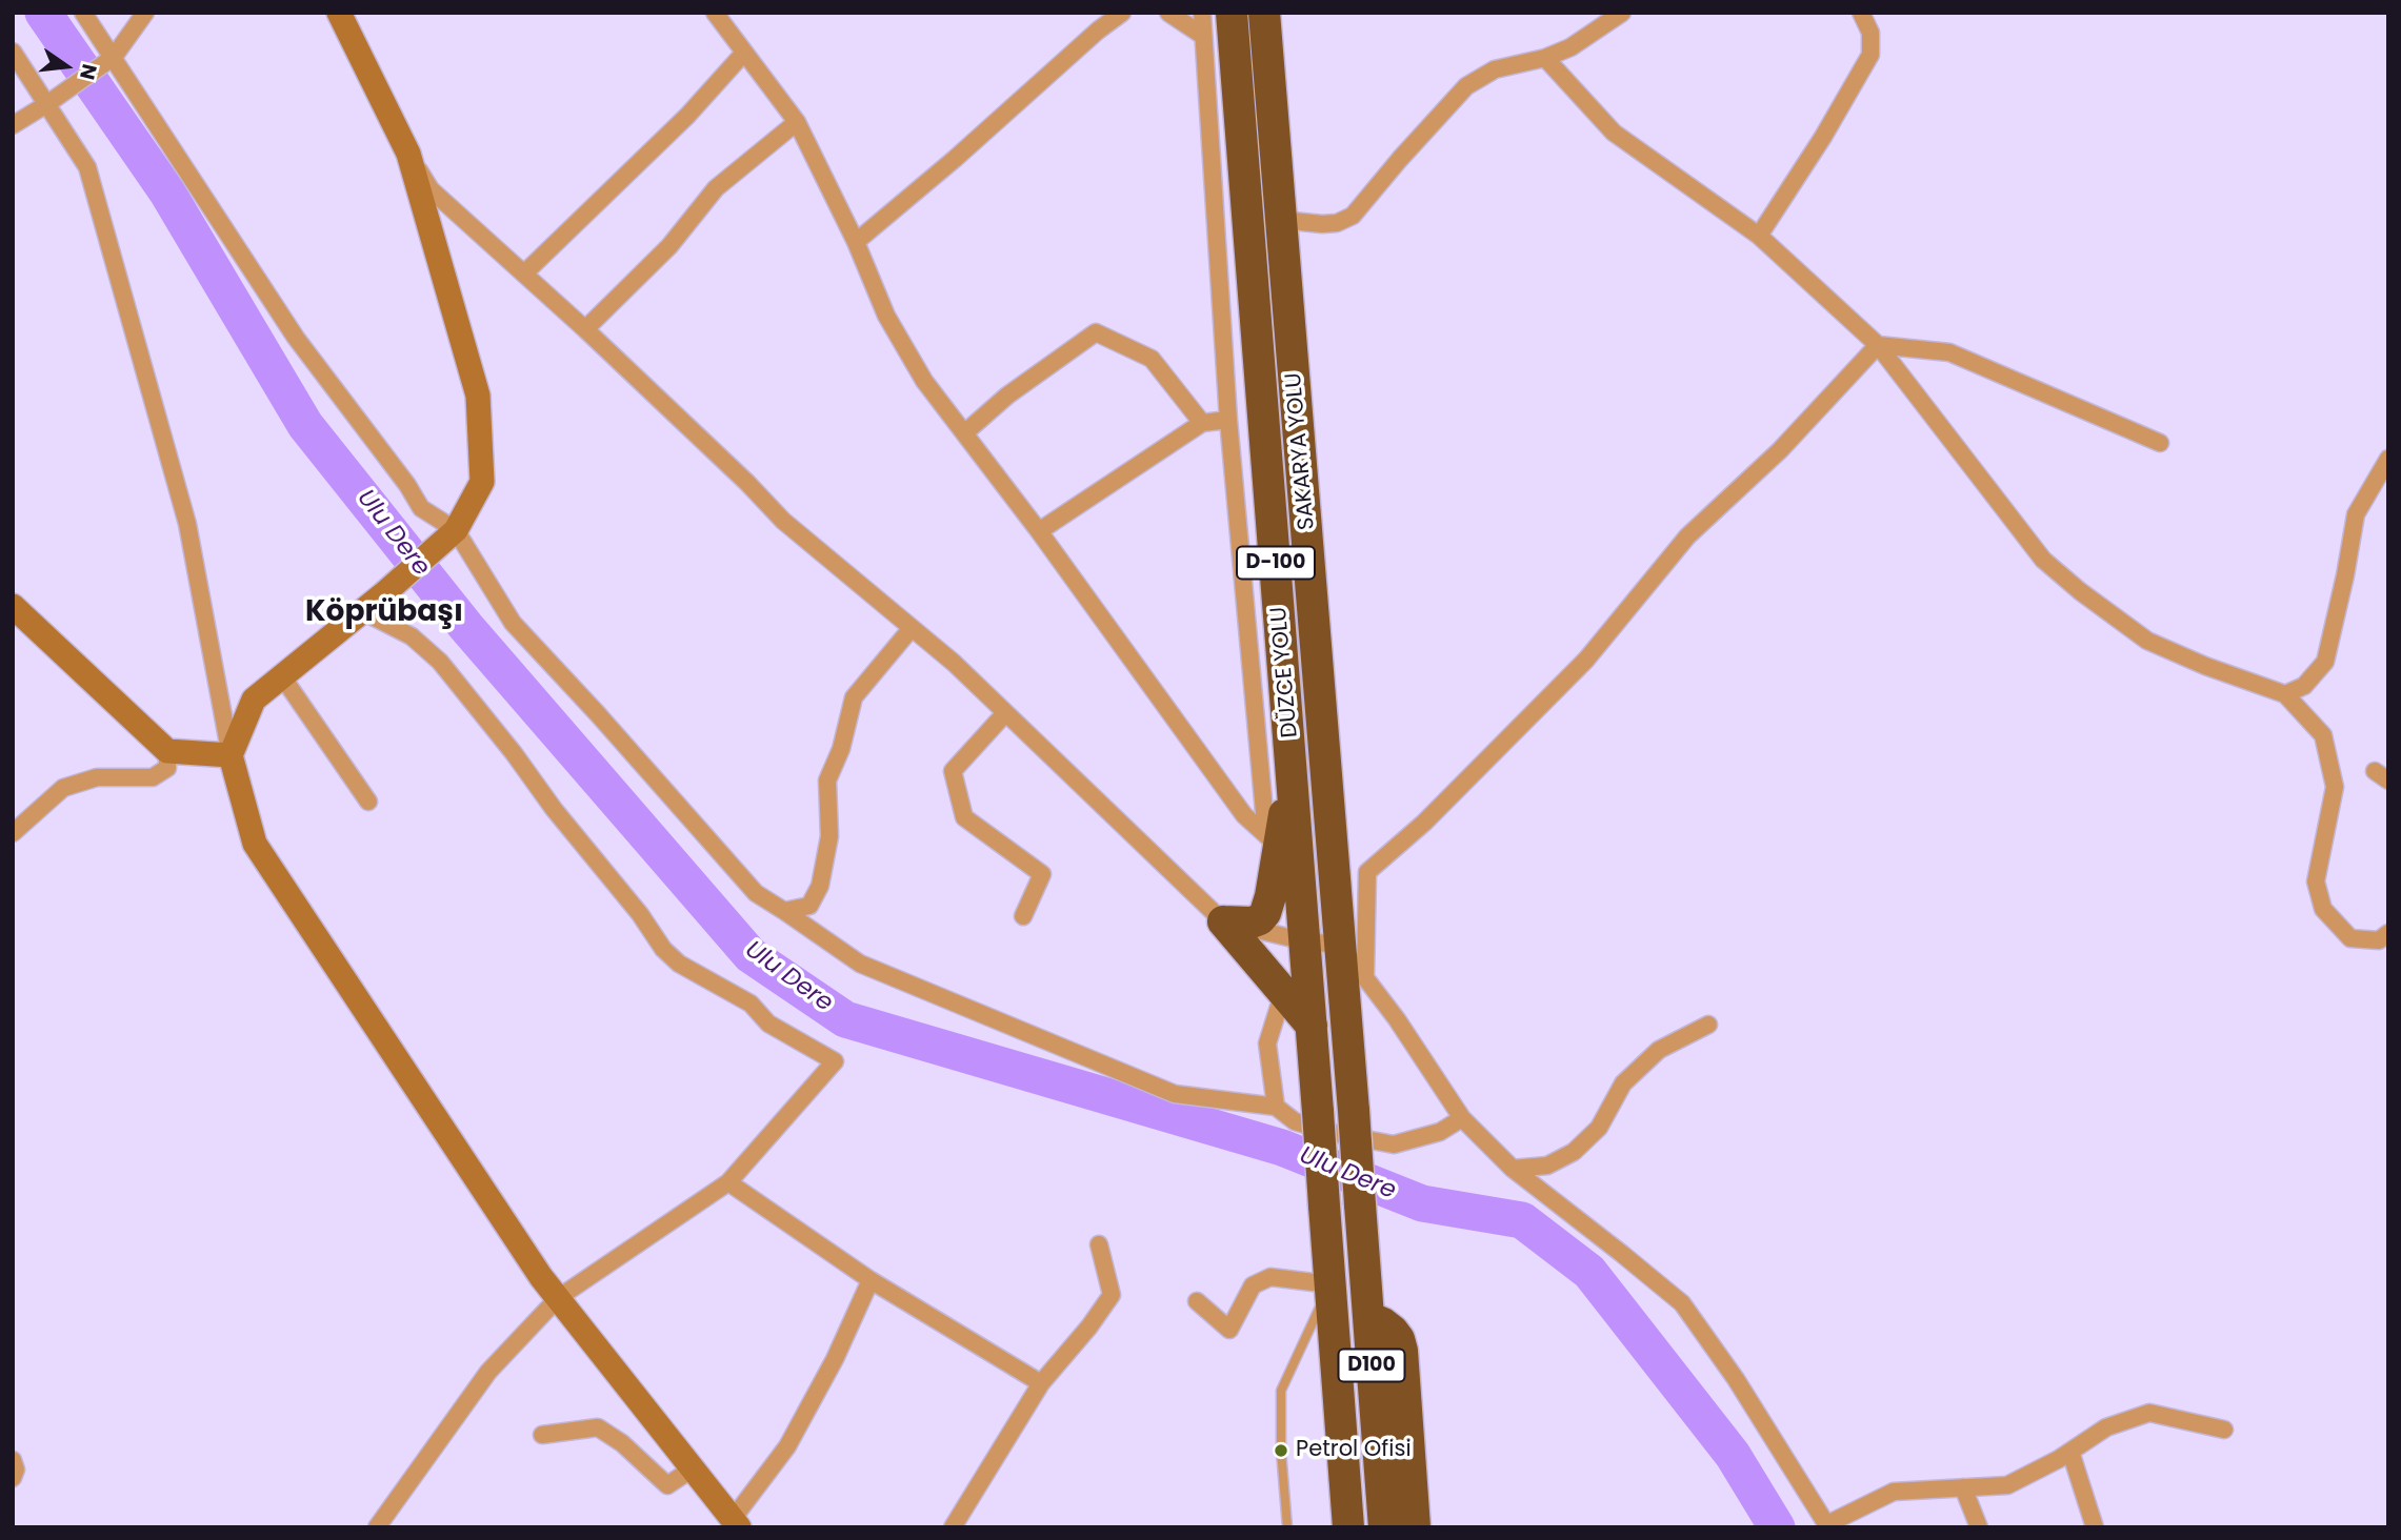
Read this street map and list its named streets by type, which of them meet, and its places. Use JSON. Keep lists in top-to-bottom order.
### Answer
{
  "streets": {
    "highway": [
      "SAKARYA YOLU",
      "D-100",
      "DÜZCE YOLU",
      "D100"
    ]
  },
  "crossings": [
    ["SAKARYA YOLU", "D100"],
    ["DÜZCE YOLU", "D100"]
  ],
  "districts": ["Köprübaşı"],
  "water": ["Ulu Dere"],
  "places": ["Petrol Ofisi"],
  "north": "right"
}
